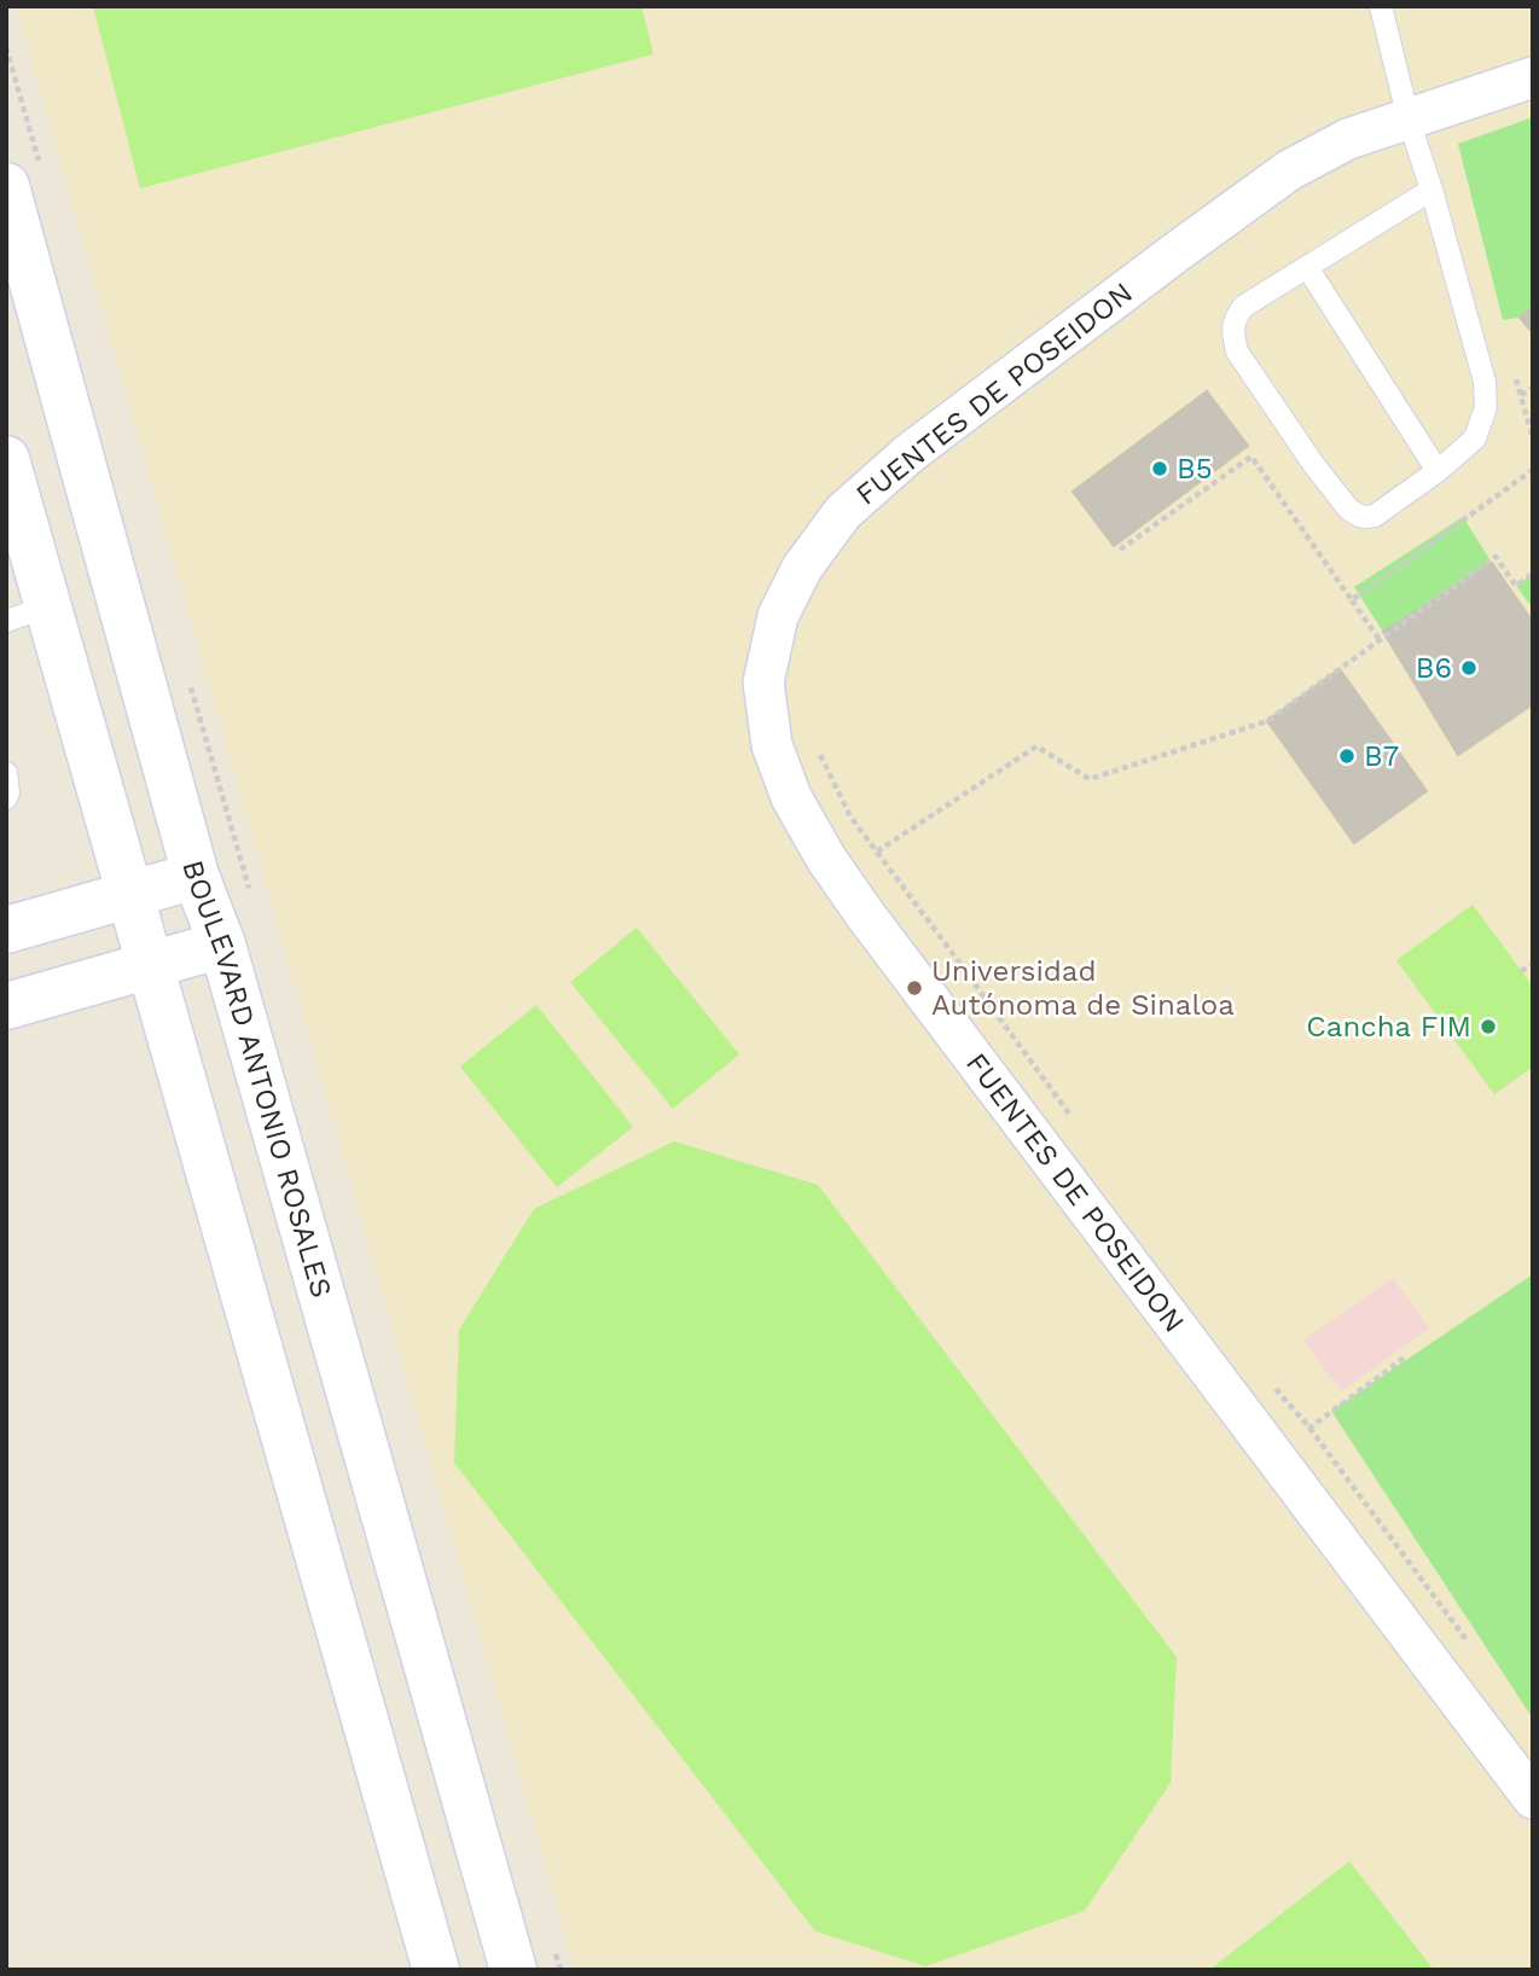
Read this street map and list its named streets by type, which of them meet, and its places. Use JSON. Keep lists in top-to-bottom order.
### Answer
{
  "streets": {
    "main road": ["BOULEVARD ANTONIO ROSALES"],
    "street": ["FUENTES DE POSEIDON"]
  },
  "places": [
    "B5",
    "B6",
    "B7",
    "Universidad Autónoma de Sinaloa",
    "Cancha FIM"
  ]
}
